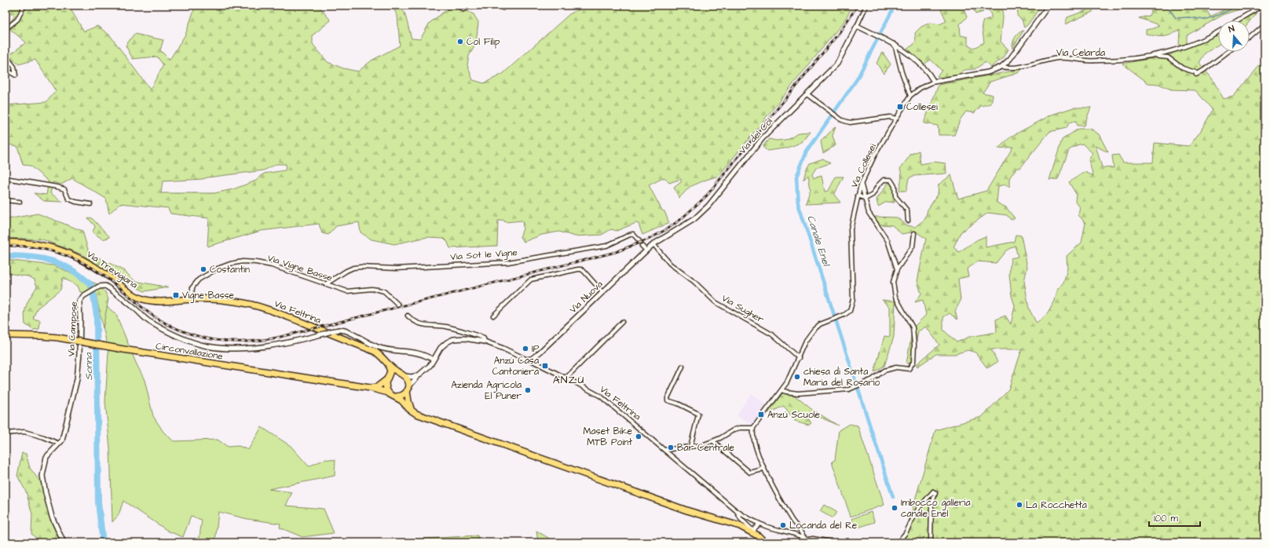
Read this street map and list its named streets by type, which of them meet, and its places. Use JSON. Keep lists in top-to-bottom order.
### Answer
{
  "streets": {
    "main road": ["Via Trevigiana", "Via Feltrina", "Circonvallazione"],
    "street": [
      "Via Celarda",
      "Via del Col",
      "Via Collesei",
      "Via Sot le Vigne",
      "Via Vigne Basse",
      "Via Nuova",
      "Via Sugher",
      "Via Campose"
    ]
  },
  "crossings": [
    ["Via Celarda", "Via Collesei"],
    ["Via del Col", "Via Nuova"],
    ["Via del Col", "Via Sugher"],
    ["Via Collesei", "Via Sugher"],
    ["Via Sot le Vigne", "Via Vigne Basse"],
    ["Via Vigne Basse", "Via Trevigiana"],
    ["Via Vigne Basse", "Via Feltrina"],
    ["Via Trevigiana", "Via Feltrina"],
    ["Via Nuova", "Via Sugher"],
    ["Via Nuova", "Via Feltrina"],
    ["Via Feltrina", "Via Campose"],
    ["Via Feltrina", "Circonvallazione"]
  ],
  "districts": ["ANZÙ"],
  "water": ["Canale Enel", "Sonna"],
  "places": {
    "other": [
      "Col Filip",
      "Costantin",
      "IP",
      "chiesa di Santa Maria del Rosario",
      "Azienda Agricola El Puner",
      "Maset Bike MTB Point",
      "Bar Centrale",
      "La Rocchetta",
      "Imbocco galleria canale Enel",
      "Locanda del Re"
    ],
    "transit": [
      "Collesei",
      "Vigne Basse",
      "Anzù Casa Cantoniera",
      "Anzù Scuole"
    ]
  },
  "scale_bar": "100 m",
  "north": "top"
}
